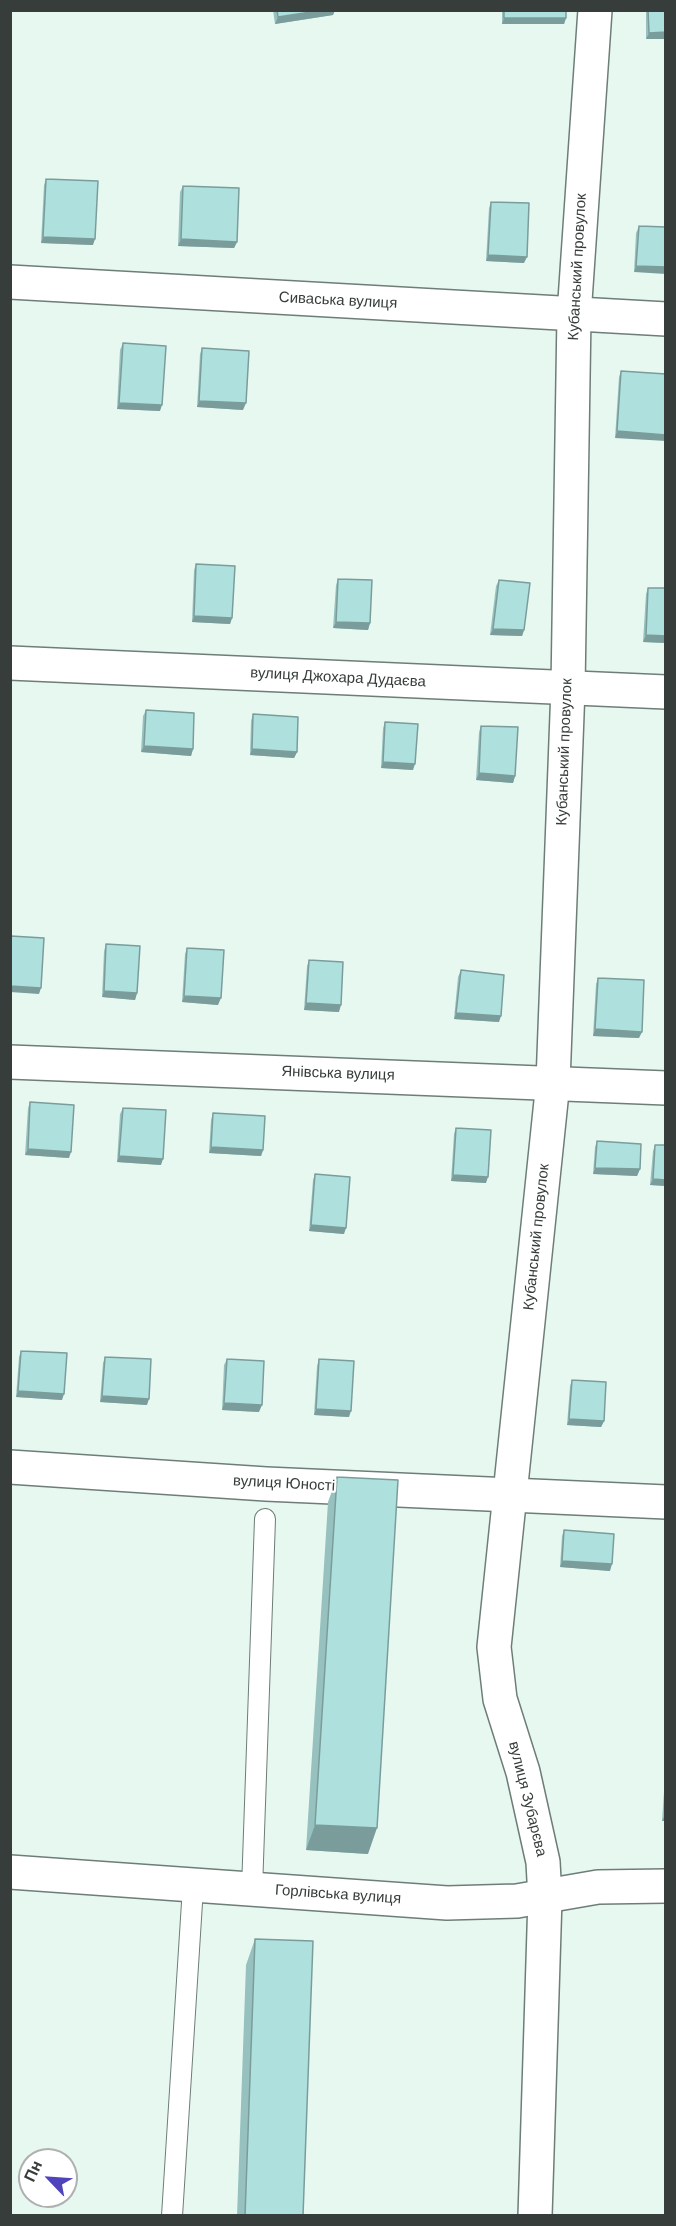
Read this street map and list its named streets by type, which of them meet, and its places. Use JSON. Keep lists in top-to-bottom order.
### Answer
{
  "streets": {
    "street": [
      "Кубанський провулок",
      "Сиваська вулиця",
      "вулиця Джохара Дудаєва",
      "Янівська вулиця",
      "вулиця Юності",
      "вулиця Зубарєва",
      "Горлівська вулиця"
    ]
  },
  "crossings": [
    ["Кубанський провулок", "Сиваська вулиця"],
    ["Кубанський провулок", "вулиця Джохара Дудаєва"],
    ["Кубанський провулок", "Янівська вулиця"],
    ["Кубанський провулок", "вулиця Юності"],
    ["Кубанський провулок", "вулиця Зубарєва"],
    ["вулиця Юності", "вулиця Зубарєва"],
    ["вулиця Зубарєва", "Горлівська вулиця"]
  ],
  "north": "top left"
}
